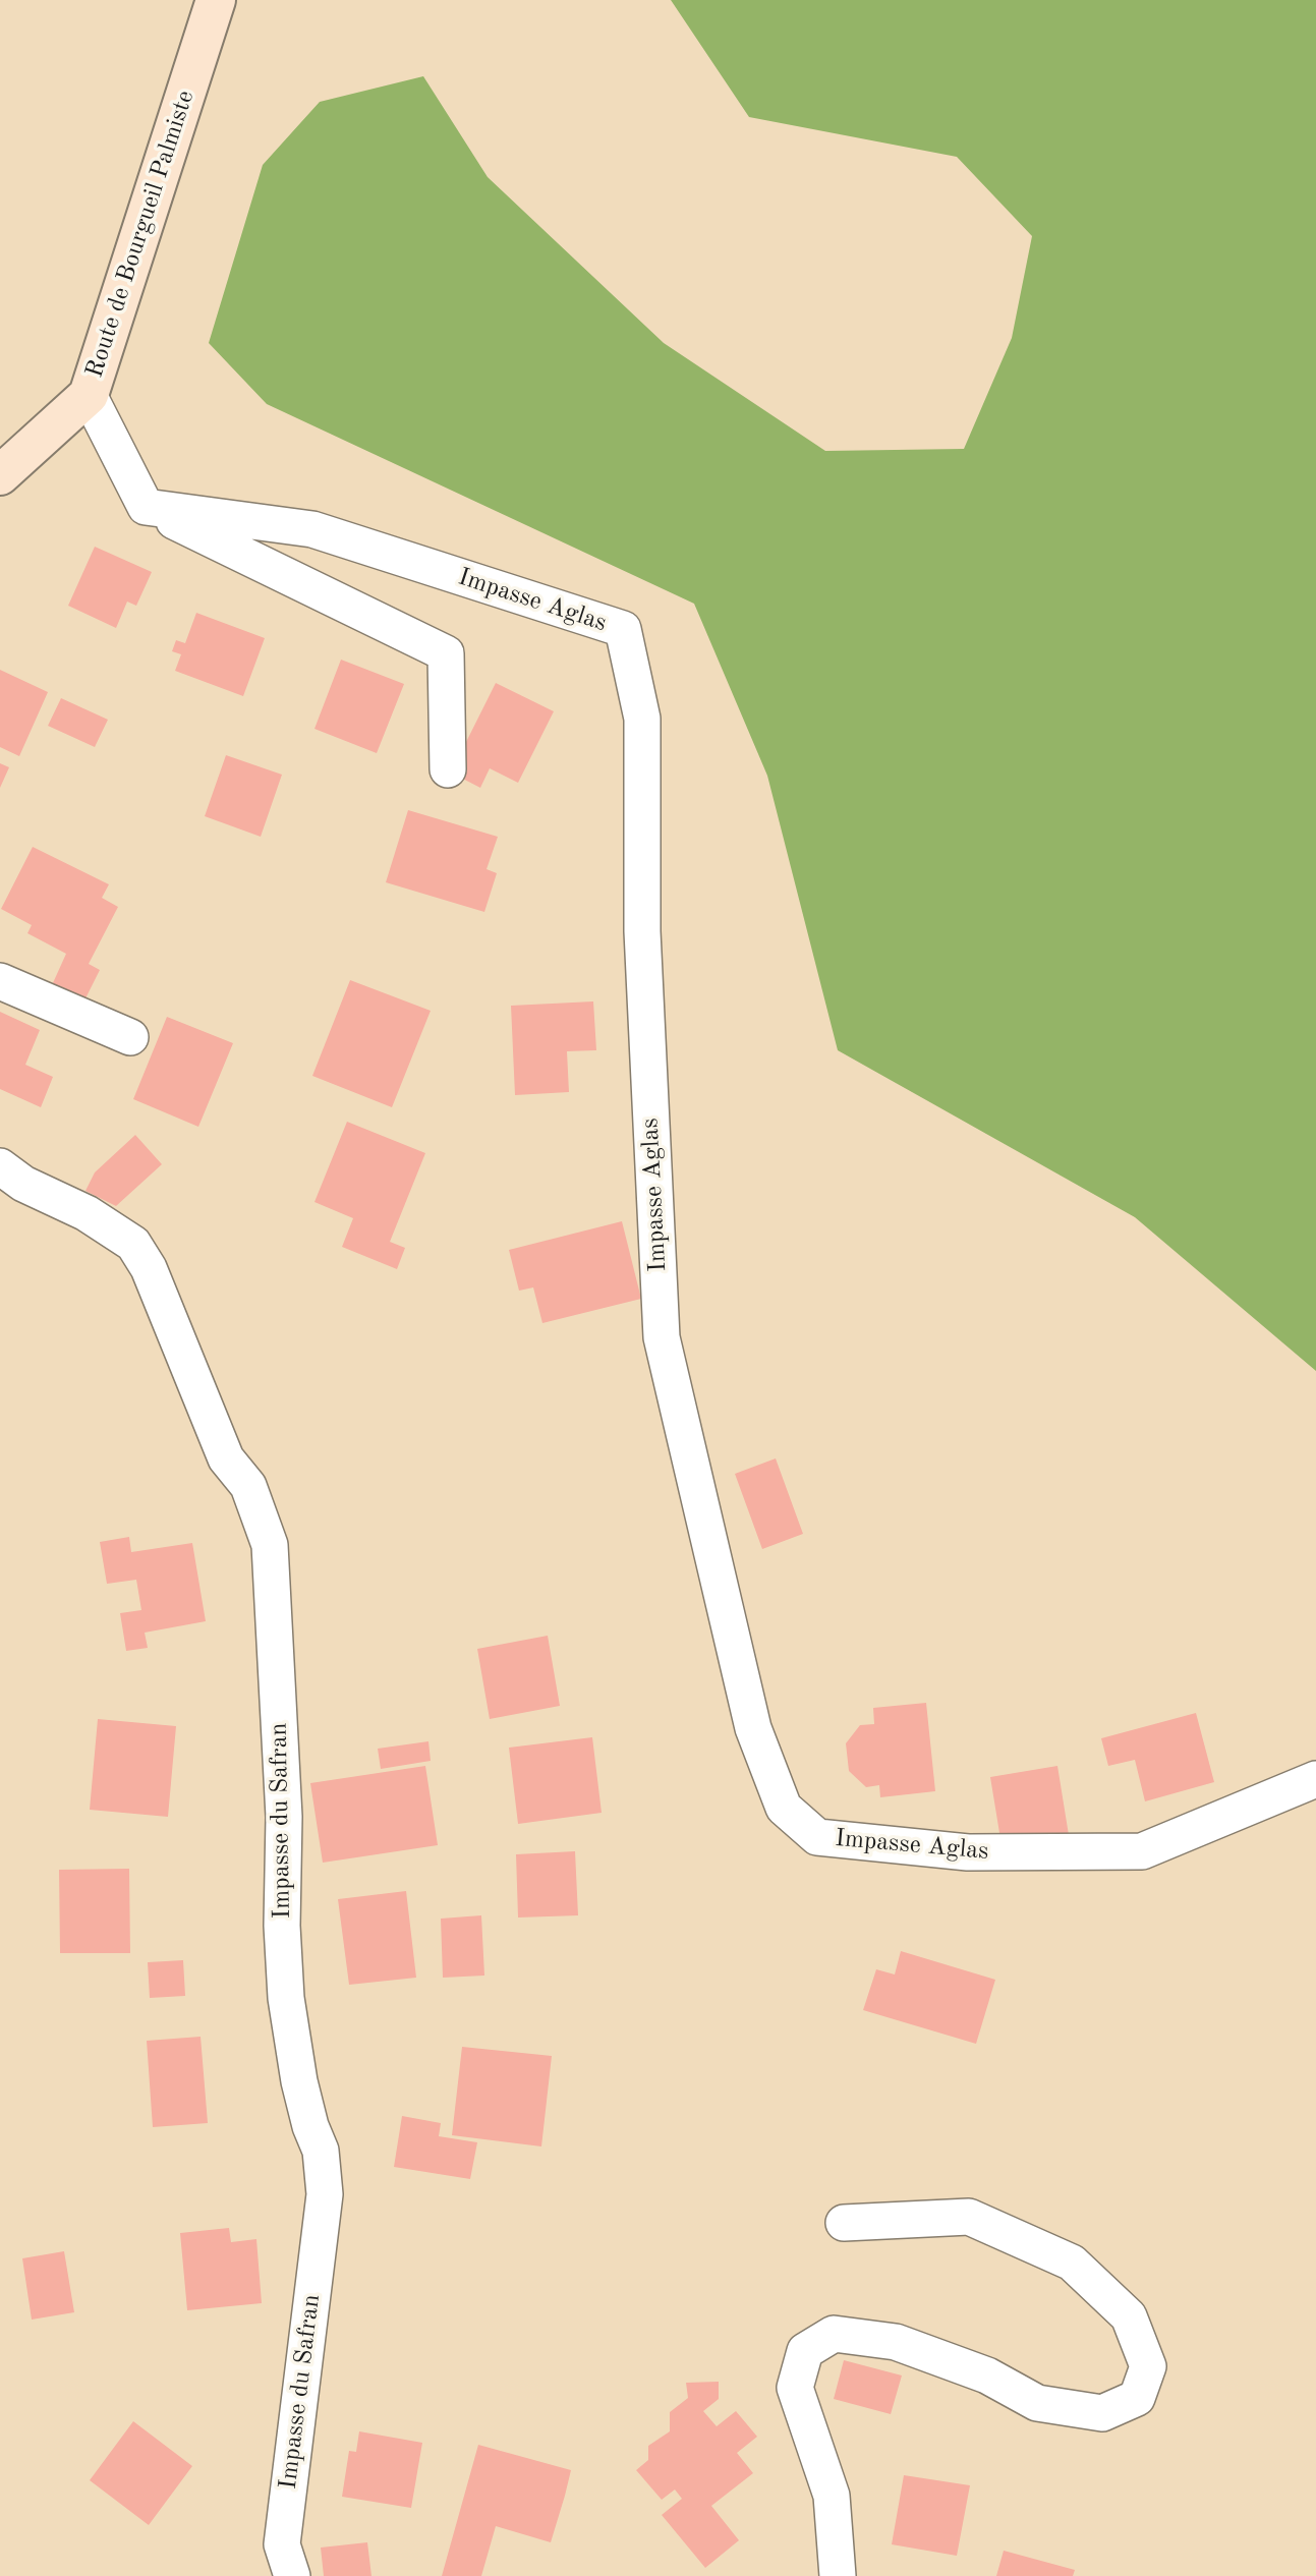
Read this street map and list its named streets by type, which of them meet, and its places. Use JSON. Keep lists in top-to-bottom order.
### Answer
{
  "streets": {
    "street": ["Route de Bourgueil Palmiste", "Impasse Aglas", "Impasse du Safran"]
  }
}
